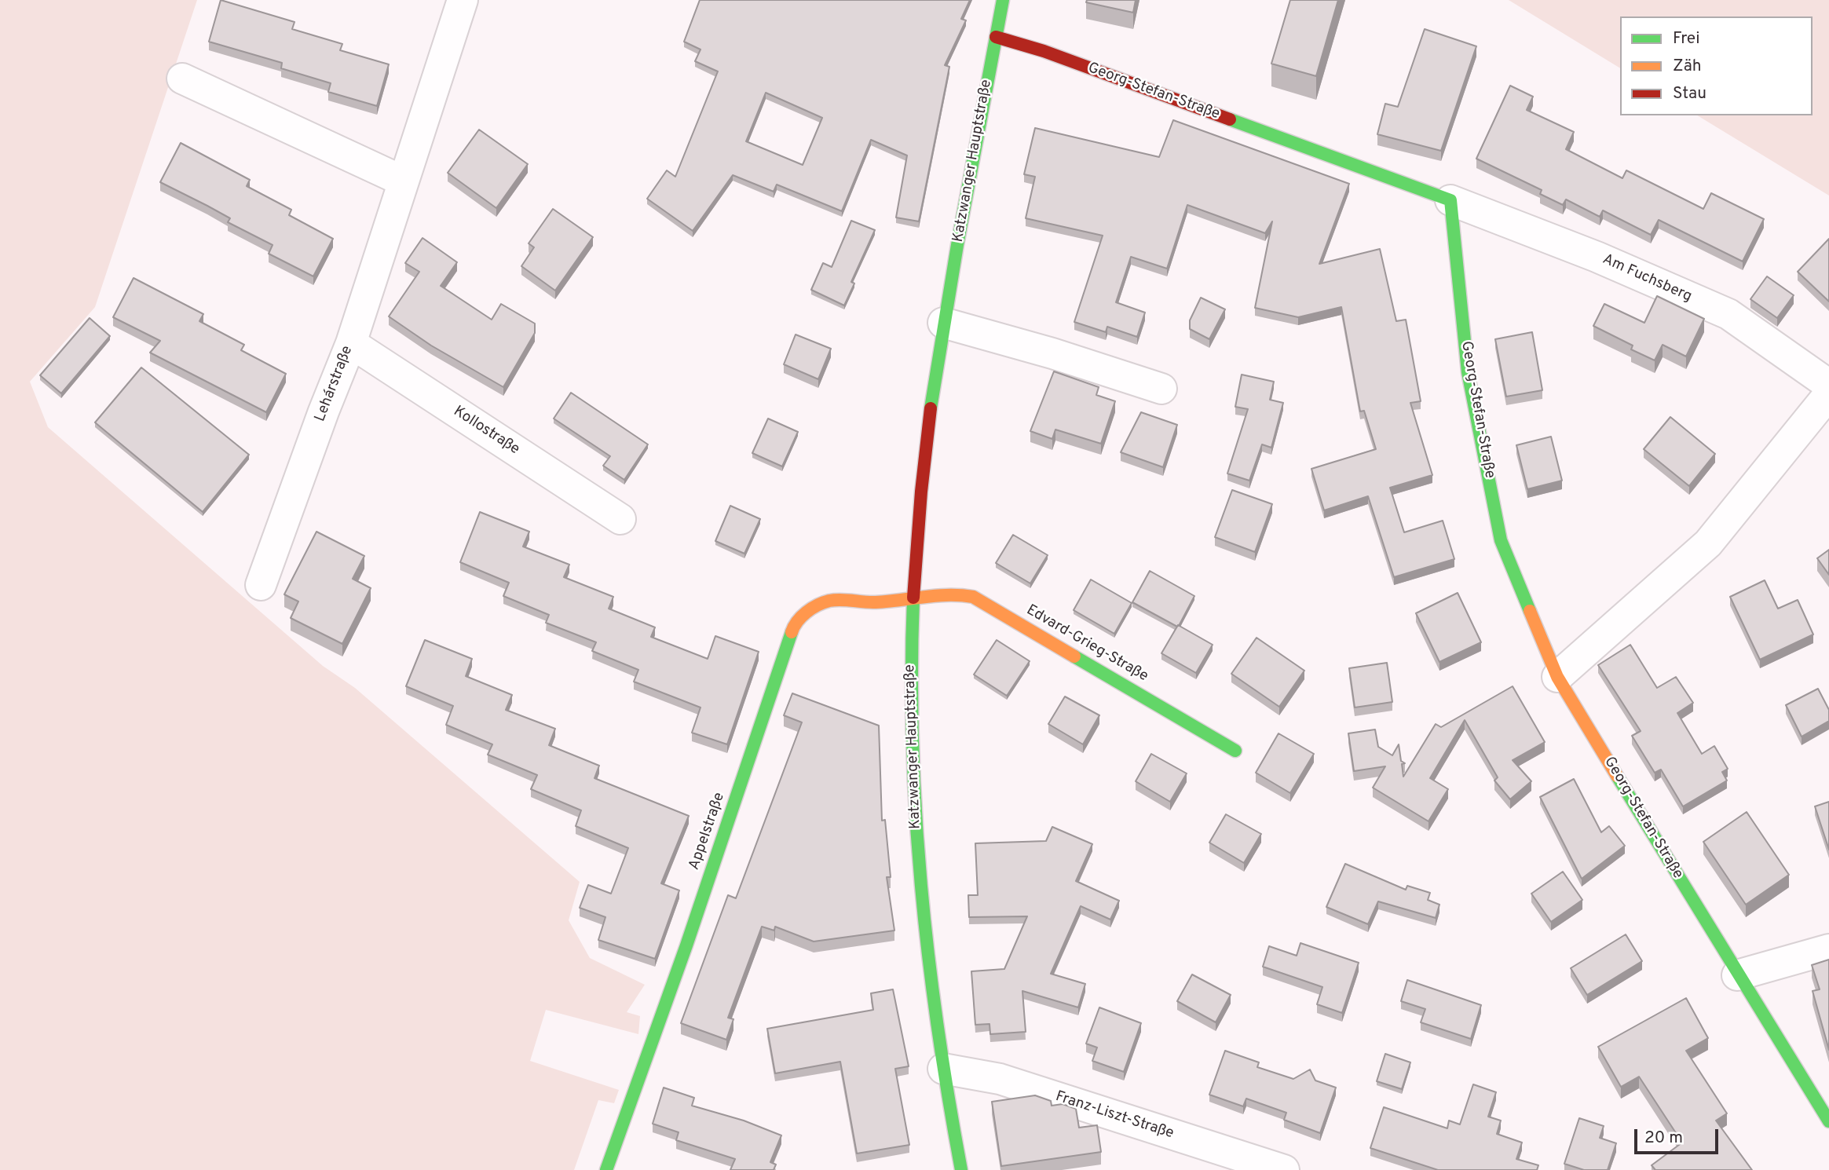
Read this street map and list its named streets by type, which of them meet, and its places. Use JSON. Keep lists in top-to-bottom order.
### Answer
{
  "streets": {
    "street": [
      "Georg-Stefan-Straße",
      "Katzwanger Hauptstraße",
      "Am Fuchsberg",
      "Lehárstraße",
      "Kollostraße",
      "Edvard-Grieg-Straße",
      "Appelstraße",
      "Franz-Liszt-Straße"
    ]
  },
  "crossings": [
    ["Georg-Stefan-Straße", "Katzwanger Hauptstraße"],
    ["Georg-Stefan-Straße", "Am Fuchsberg"],
    ["Katzwanger Hauptstraße", "Edvard-Grieg-Straße"],
    ["Katzwanger Hauptstraße", "Appelstraße"],
    ["Katzwanger Hauptstraße", "Franz-Liszt-Straße"],
    ["Lehárstraße", "Kollostraße"],
    ["Edvard-Grieg-Straße", "Appelstraße"]
  ],
  "legend": ["Frei", "Zäh", "Stau"],
  "scale_bar": "20 m"
}
